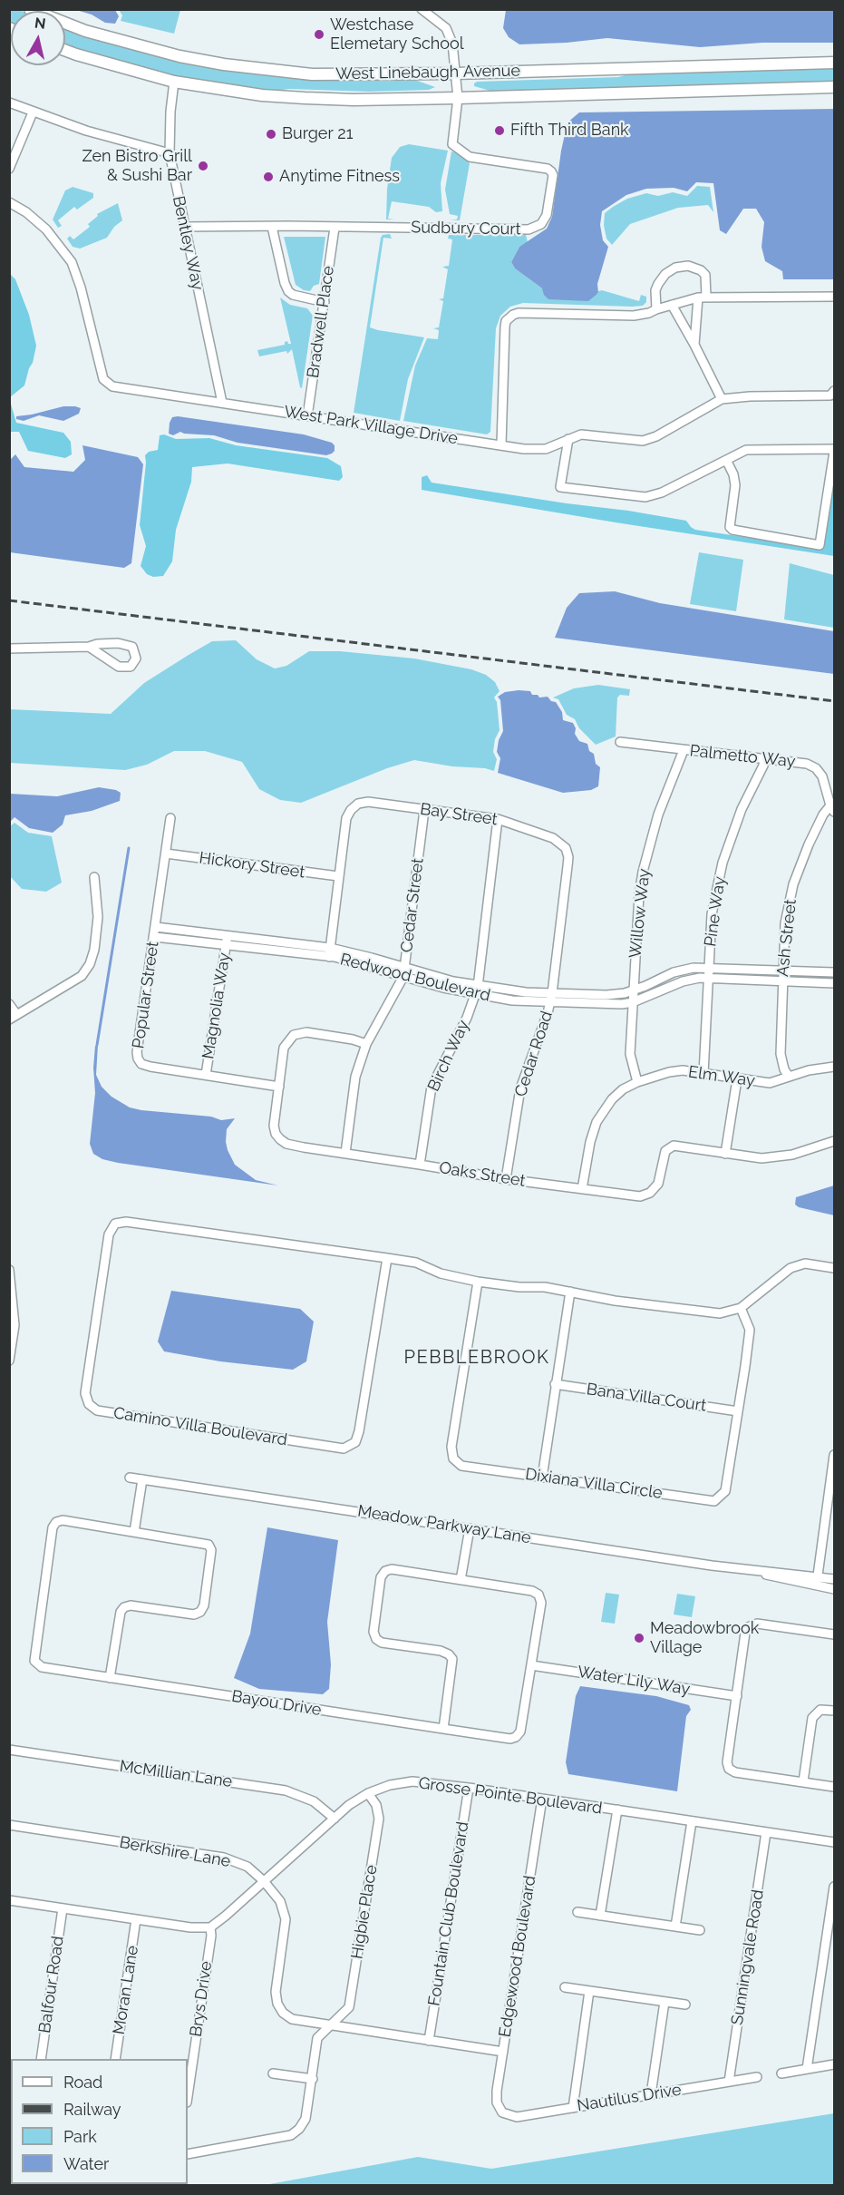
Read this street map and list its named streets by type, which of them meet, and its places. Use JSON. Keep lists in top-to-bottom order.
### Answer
{
  "streets": {
    "main road": ["West Linebaugh Avenue"],
    "street": [
      "Sudbury Court",
      "Bentley Way",
      "Bradwell Place",
      "West Park Village Drive",
      "Palmetto Way",
      "Bay Street",
      "Hickory Street",
      "Cedar Street",
      "Pine Way",
      "Willow Way",
      "Ash Street",
      "Redwood Boulevard",
      "Popular Street",
      "Magnolia Way",
      "Cedar Road",
      "Birch Way",
      "Elm Way",
      "Oaks Street",
      "Bana Villa Court",
      "Camino Villa Boulevard",
      "Dixiana Villa Circle",
      "Meadow Parkway Lane",
      "Water Lily Way",
      "Bayou Drive",
      "McMillian Lane",
      "Grosse Pointe Boulevard",
      "Berkshire Lane",
      "Higbie Place",
      "Fountain Club Boulevard",
      "Edgewood Boulevard",
      "Sunningvale Road",
      "Balfour Road",
      "Moran Lane",
      "Brys Drive",
      "Nautilus Drive"
    ]
  },
  "crossings": [
    ["West Linebaugh Avenue", "Sudbury Court"],
    ["West Linebaugh Avenue", "Bentley Way"],
    ["Sudbury Court", "Bentley Way"],
    ["Sudbury Court", "Bradwell Place"],
    ["Bentley Way", "West Park Village Drive"],
    ["Bradwell Place", "West Park Village Drive"],
    ["Palmetto Way", "Pine Way"],
    ["Palmetto Way", "Willow Way"],
    ["Palmetto Way", "Ash Street"],
    ["Bay Street", "Hickory Street"],
    ["Bay Street", "Cedar Street"],
    ["Bay Street", "Redwood Boulevard"],
    ["Bay Street", "Cedar Road"],
    ["Bay Street", "Birch Way"],
    ["Hickory Street", "Popular Street"],
    ["Cedar Street", "Redwood Boulevard"],
    ["Cedar Street", "Oaks Street"],
    ["Pine Way", "Redwood Boulevard"],
    ["Pine Way", "Elm Way"],
    ["Willow Way", "Redwood Boulevard"],
    ["Willow Way", "Elm Way"],
    ["Ash Street", "Redwood Boulevard"],
    ["Ash Street", "Elm Way"],
    ["Redwood Boulevard", "Popular Street"],
    ["Redwood Boulevard", "Magnolia Way"],
    ["Redwood Boulevard", "Cedar Road"],
    ["Redwood Boulevard", "Birch Way"],
    ["Popular Street", "Magnolia Way"],
    ["Popular Street", "Oaks Street"],
    ["Cedar Road", "Oaks Street"],
    ["Birch Way", "Oaks Street"],
    ["Elm Way", "Oaks Street"],
    ["Bana Villa Court", "Dixiana Villa Circle"],
    ["Camino Villa Boulevard", "Dixiana Villa Circle"],
    ["Water Lily Way", "Bayou Drive"],
    ["McMillian Lane", "Grosse Pointe Boulevard"],
    ["Grosse Pointe Boulevard", "Berkshire Lane"],
    ["Grosse Pointe Boulevard", "Higbie Place"],
    ["Grosse Pointe Boulevard", "Fountain Club Boulevard"],
    ["Grosse Pointe Boulevard", "Edgewood Boulevard"],
    ["Grosse Pointe Boulevard", "Sunningvale Road"],
    ["Grosse Pointe Boulevard", "Brys Drive"],
    ["Berkshire Lane", "Higbie Place"],
    ["Berkshire Lane", "Fountain Club Boulevard"],
    ["Berkshire Lane", "Edgewood Boulevard"],
    ["Edgewood Boulevard", "Nautilus Drive"],
    ["Sunningvale Road", "Nautilus Drive"]
  ],
  "districts": ["PEBBLEBROOK"],
  "places": [
    "Westchase Elemetary School",
    "Fifth Third Bank",
    "Burger 21",
    "Zen Bistro Grill & Sushi Bar",
    "Anytime Fitness",
    "Meadowbrook Village"
  ],
  "legend": [
    "Road",
    "Railway",
    "Park",
    "Water"
  ],
  "north": "top"
}
